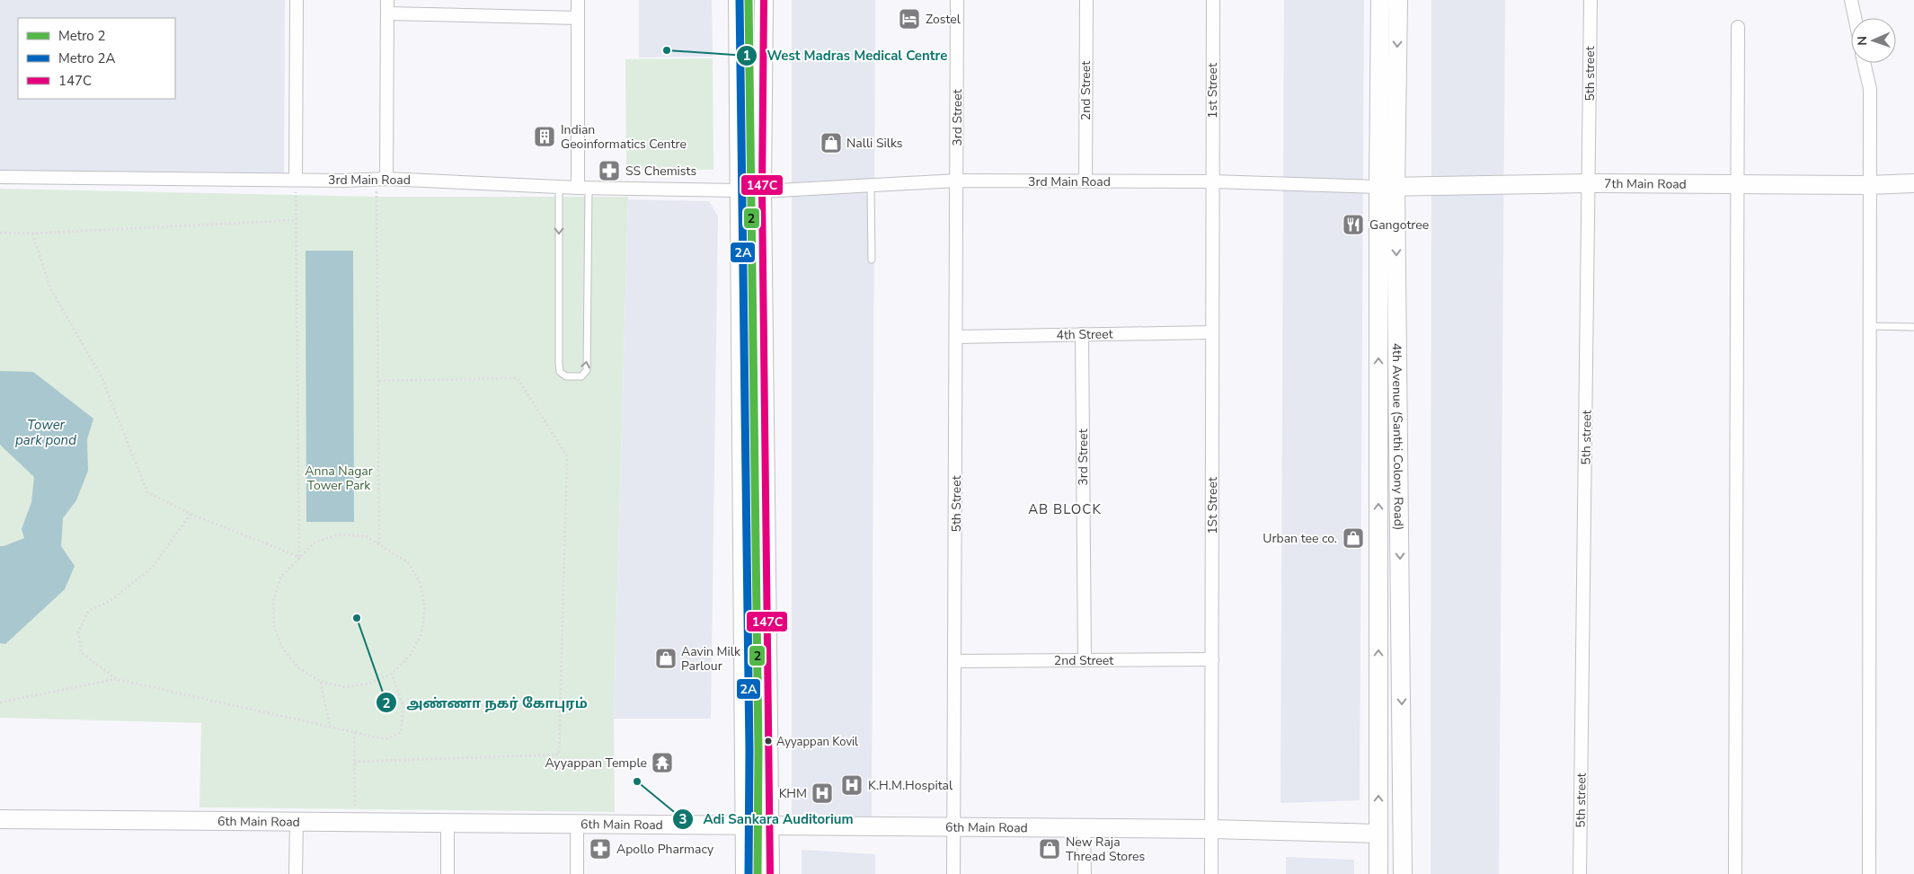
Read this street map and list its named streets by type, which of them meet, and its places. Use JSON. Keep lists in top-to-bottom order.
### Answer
{
  "streets": {
    "street": [
      "5th street",
      "2nd Street",
      "1st Street",
      "3rd Street",
      "3rd Main Road",
      "7th Main Road",
      "4th Street",
      "4th Avenue (Santhi Colony Road)",
      "5th Street",
      "1St Street",
      "6th Main Road"
    ]
  },
  "crossings": [
    ["5th street", "7th Main Road"],
    ["2nd Street", "3rd Street"],
    ["2nd Street", "3rd Main Road"],
    ["2nd Street", "5th Street"],
    ["2nd Street", "1St Street"],
    ["1st Street", "3rd Main Road"],
    ["1st Street", "1St Street"],
    ["3rd Street", "3rd Main Road"],
    ["3rd Street", "4th Street"],
    ["3rd Street", "5th Street"],
    ["3rd Main Road", "7th Main Road"],
    ["3rd Main Road", "4th Avenue (Santhi Colony Road)"],
    ["3rd Main Road", "5th Street"],
    ["3rd Main Road", "1St Street"],
    ["7th Main Road", "4th Avenue (Santhi Colony Road)"],
    ["4th Street", "5th Street"],
    ["4th Street", "1St Street"],
    ["4th Avenue (Santhi Colony Road)", "6th Main Road"],
    ["5th Street", "6th Main Road"],
    ["1St Street", "6th Main Road"]
  ],
  "districts": ["AB BLOCK"],
  "water": ["Tower park pond"],
  "parks": ["Anna Nagar Tower Park"],
  "places": {
    "hotel": ["Zostel"],
    "other": [
      "West Madras Medical Centre",
      "அண்ணா நகர் கோபுரம்",
      "Ayyappan Kovil",
      "Adi Sankara Auditorium"
    ],
    "building": ["Indian Geoinformatics Centre"],
    "shop": [
      "Nalli Silks",
      "Urban tee co.",
      "Aavin Milk Parlour",
      "New Raja Thread Stores"
    ],
    "pharmacy": ["SS Chemists", "Apollo Pharmacy"],
    "restaurant": ["Gangotree"],
    "temple": ["Ayyappan Temple"],
    "hospital": ["K.H.M.Hospital", "KHM"]
  },
  "lines": ["metro line 2", "metro line 2A", "transit line 147C"],
  "legend": ["Metro 2", "Metro 2A", "147C"],
  "north": "left"
}
